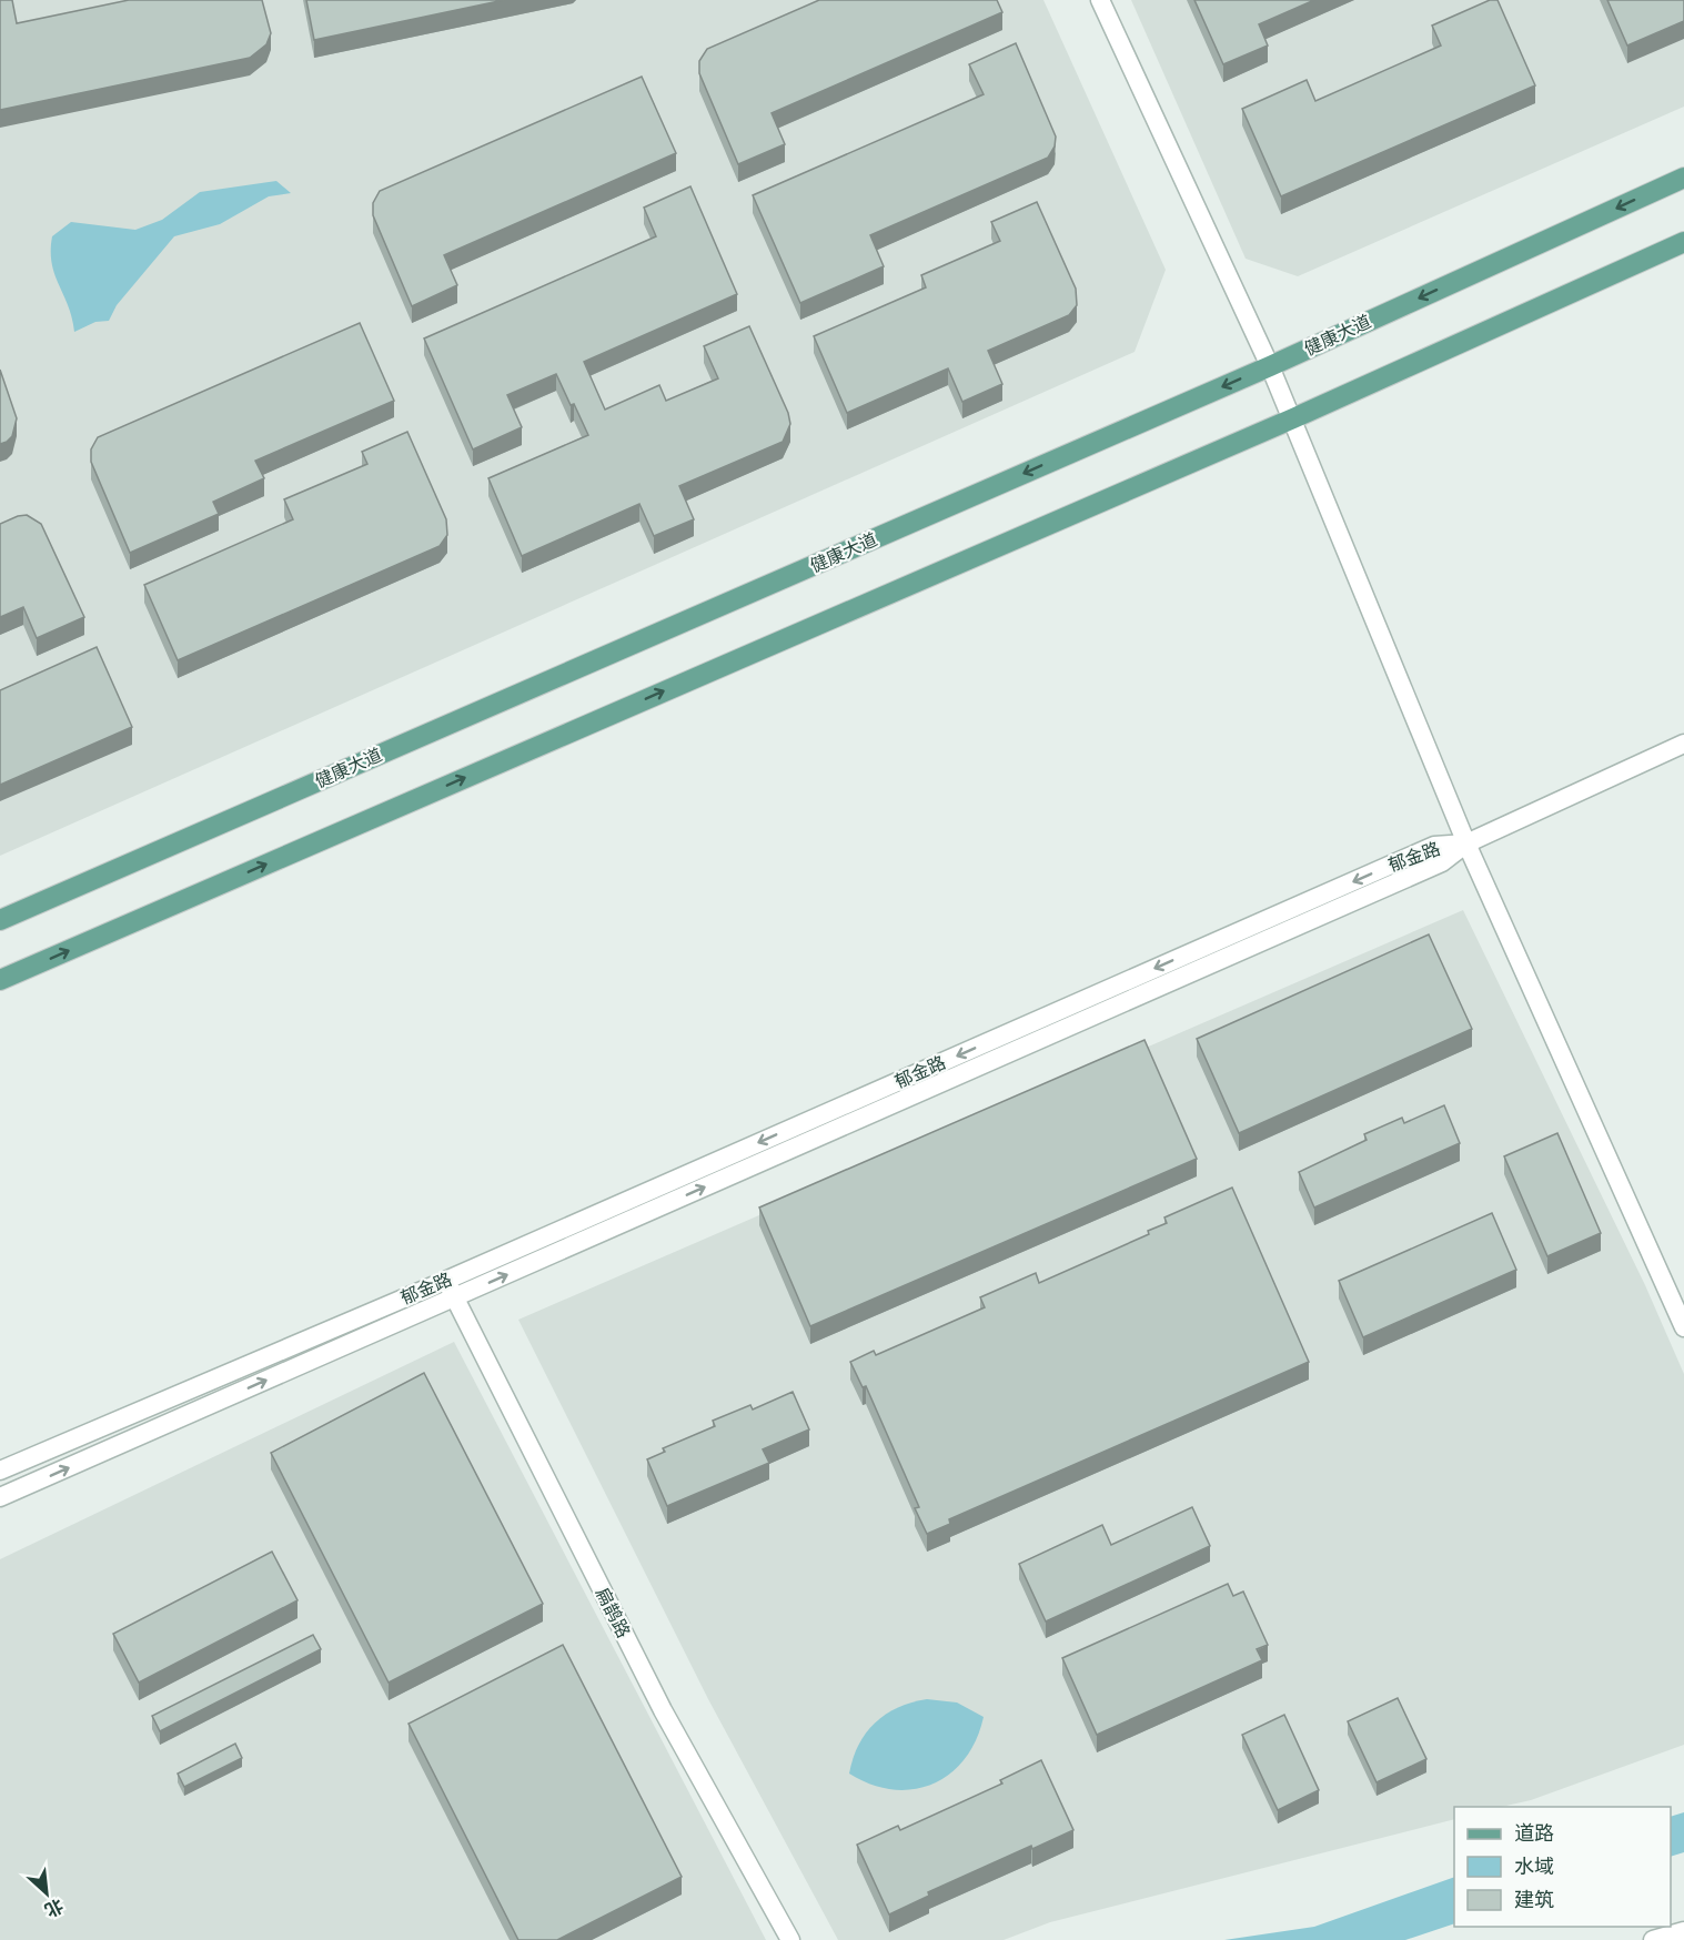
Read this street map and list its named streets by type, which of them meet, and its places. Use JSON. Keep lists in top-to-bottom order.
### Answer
{
  "streets": {
    "main road": ["健康大道"],
    "street": ["郁金路", "扁鹊路"]
  },
  "crossings": [
    ["郁金路", "扁鹊路"]
  ],
  "legend": ["道路", "水域", "建筑"],
  "north": "bottom right"
}
